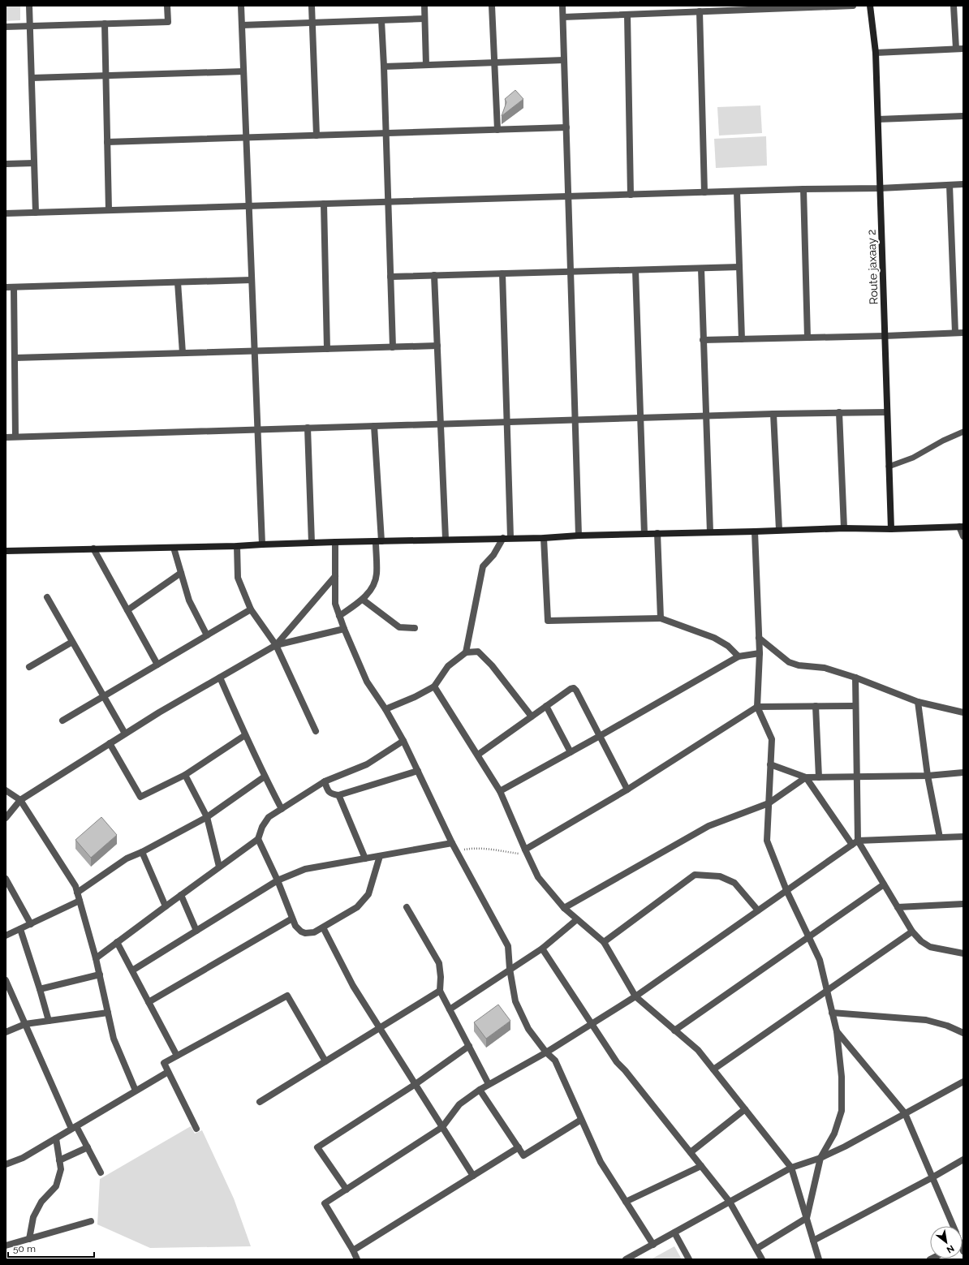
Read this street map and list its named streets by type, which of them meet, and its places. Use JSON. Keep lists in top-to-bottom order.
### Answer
{
  "streets": {
    "street": ["Route jaxaay 2"]
  },
  "scale_bar": "50 m",
  "north": "bottom right"
}
